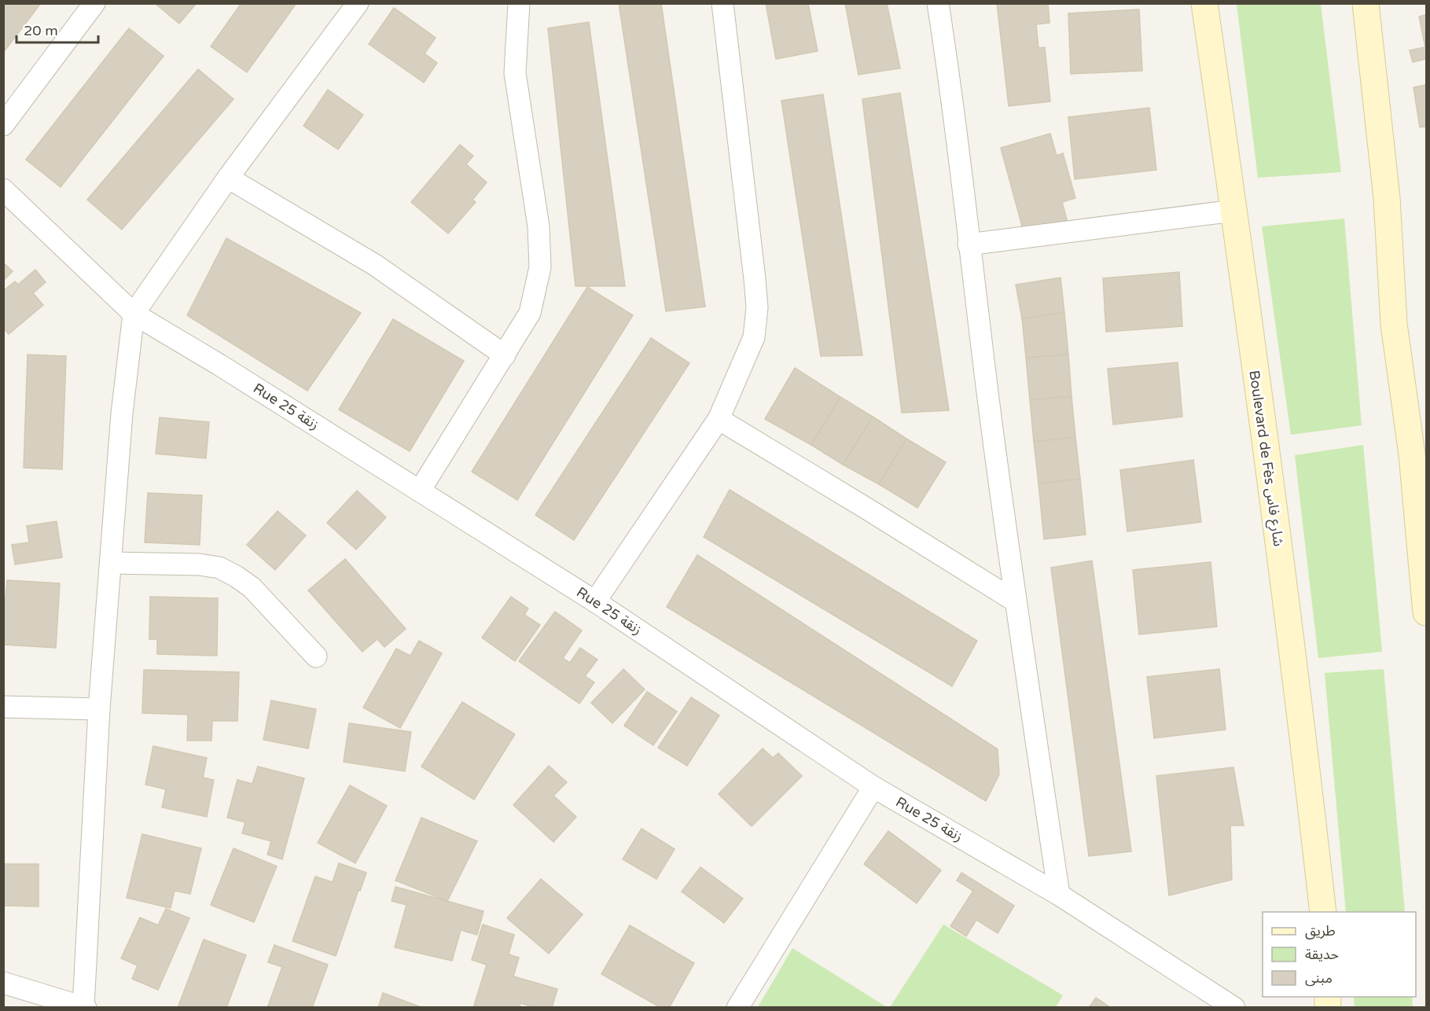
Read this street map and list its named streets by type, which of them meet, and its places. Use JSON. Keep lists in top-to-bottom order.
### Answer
{
  "streets": {
    "main road": ["Boulevard de Fès شارع فاس"],
    "street": ["Rue 25 زنقة"]
  },
  "legend": ["طريق", "حديقة", "مبنى"],
  "scale_bar": "20 m"
}
